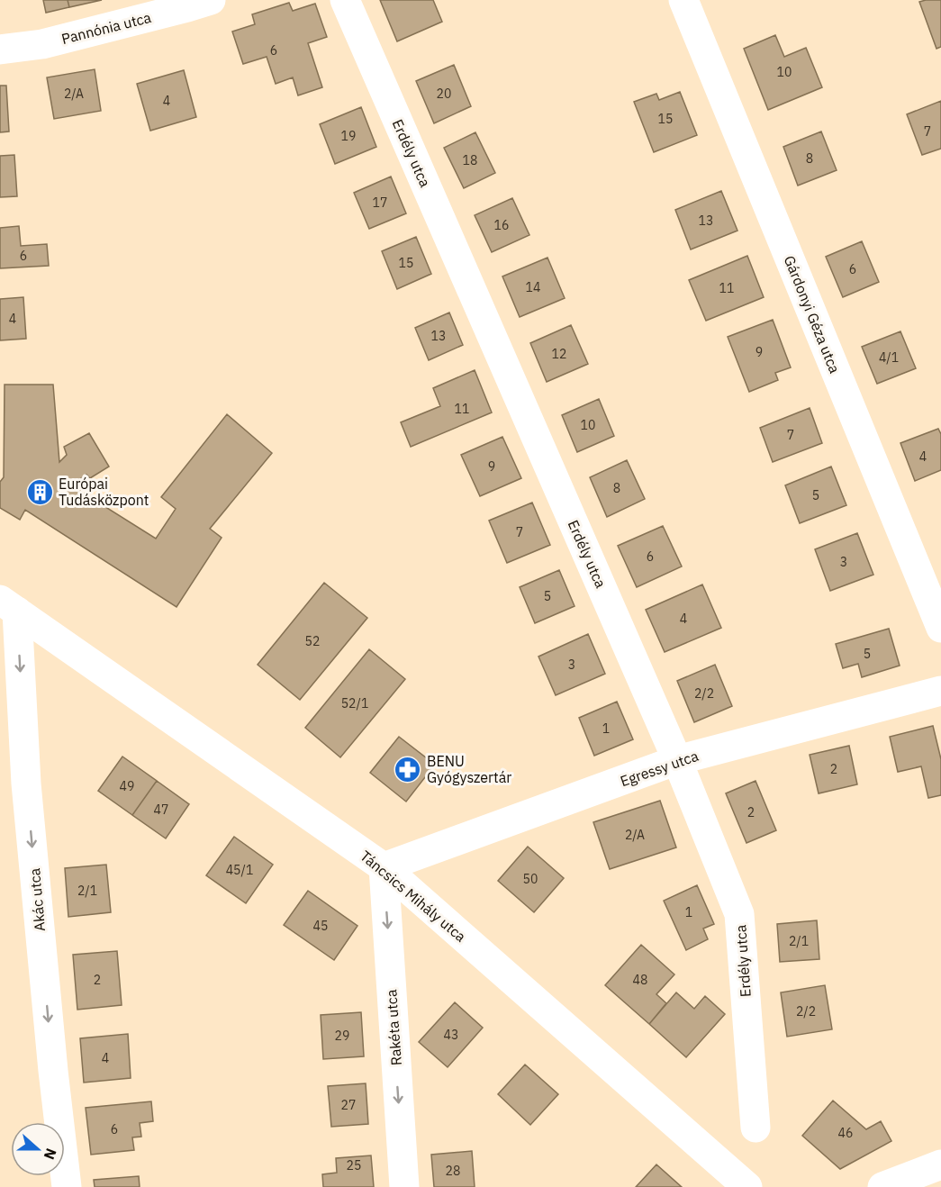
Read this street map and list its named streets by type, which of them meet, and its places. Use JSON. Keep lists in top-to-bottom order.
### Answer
{
  "streets": {
    "street": [
      "Pannónia utca",
      "Erdély utca",
      "Gárdonyi Géza utca",
      "Egressy utca",
      "Táncsics Mihály utca",
      "Akác utca",
      "Rakéta utca"
    ]
  },
  "crossings": [
    ["Erdély utca", "Egressy utca"],
    ["Egressy utca", "Táncsics Mihály utca"],
    ["Egressy utca", "Rakéta utca"],
    ["Táncsics Mihály utca", "Akác utca"],
    ["Táncsics Mihály utca", "Rakéta utca"]
  ],
  "one_way": ["Akác utca", "Rakéta utca"],
  "places": {
    "building": ["Európai Tudásközpont"],
    "pharmacy": ["BENU Gyógyszertár"]
  },
  "house_numbers": [
    "6",
    "10",
    "2/A",
    "20",
    "4",
    "15",
    "7",
    "19",
    "8",
    "18",
    "17",
    "13",
    "16",
    "6",
    "15",
    "6",
    "14",
    "11",
    "4",
    "13",
    "9",
    "12",
    "4/1",
    "11",
    "10",
    "7",
    "4",
    "9",
    "8",
    "5",
    "7",
    "6",
    "3",
    "5",
    "4",
    "52",
    "5",
    "3",
    "2/2",
    "52/1",
    "1",
    "2",
    "49",
    "47",
    "2",
    "2/A",
    "45/1",
    "50",
    "2/1",
    "1",
    "45",
    "2/1",
    "2",
    "48",
    "2/2",
    "43",
    "29",
    "4",
    "27",
    "6",
    "46",
    "25",
    "28"
  ],
  "north": "right"
}
